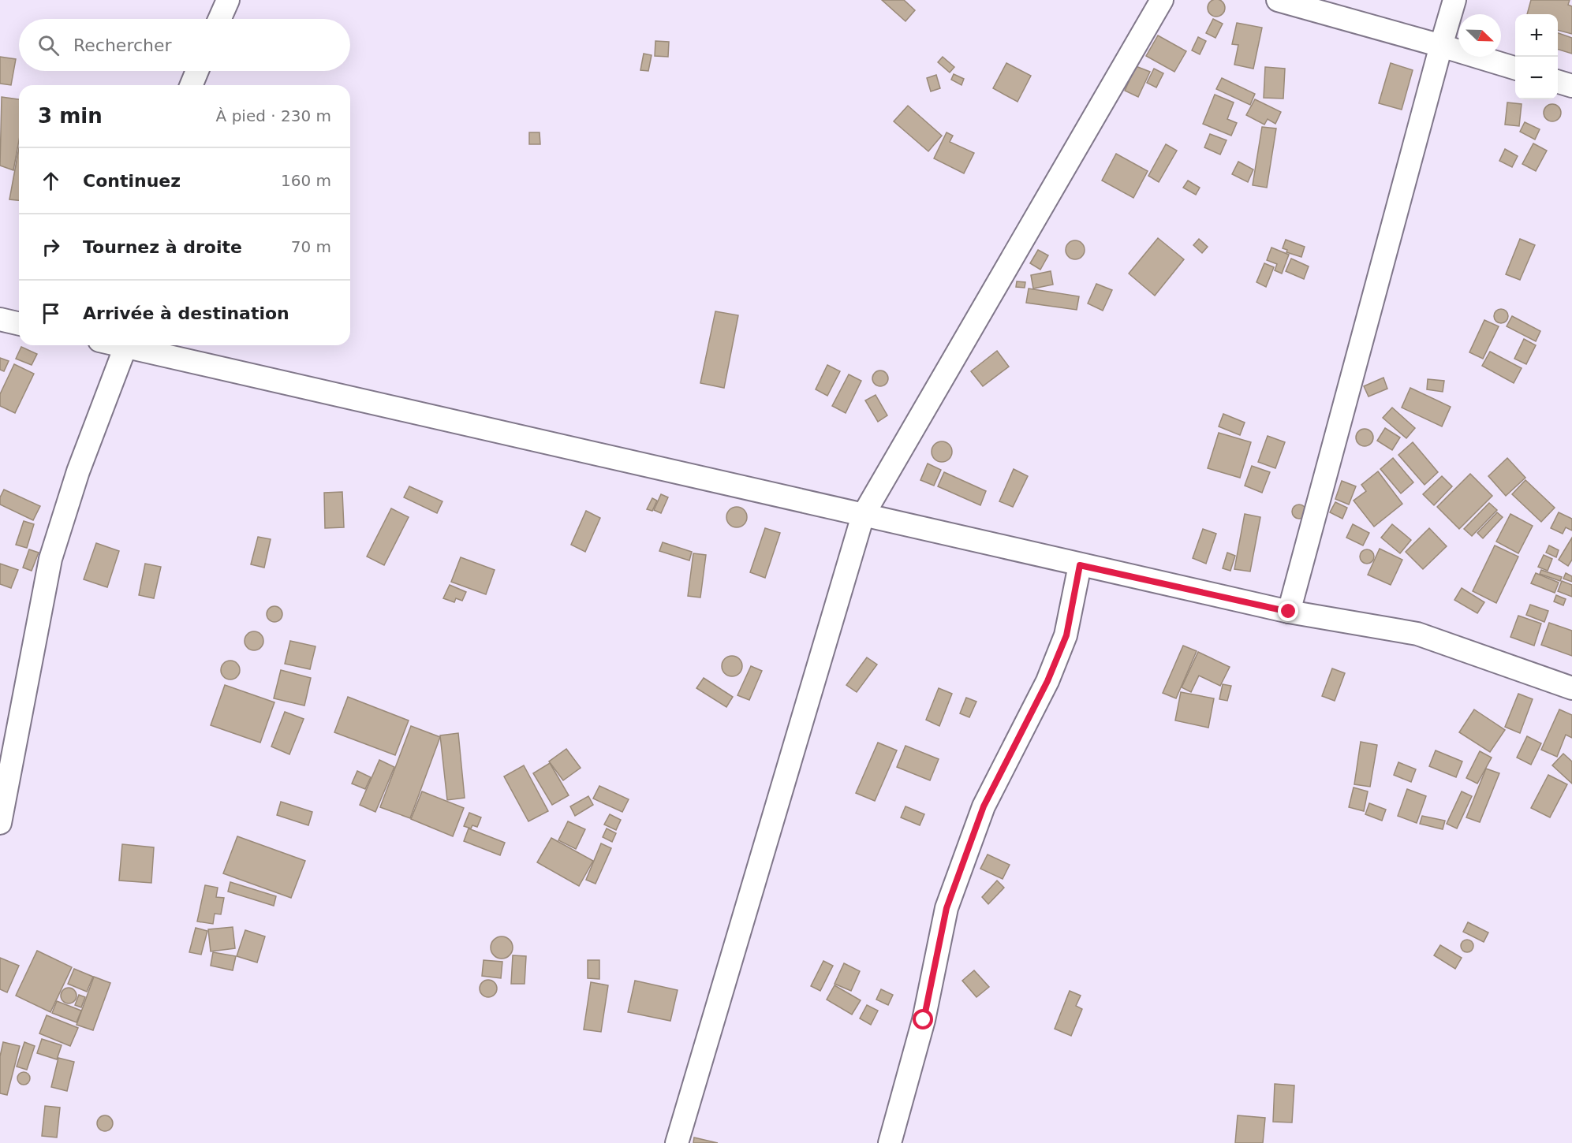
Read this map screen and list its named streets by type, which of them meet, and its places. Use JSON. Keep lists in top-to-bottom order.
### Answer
{
  "north": "bottom right",
  "page": {
    "map_buttons": ["+", "−"],
    "search": "Rechercher",
    "heading": ["3 min", "À pied · 230 m"],
    "list": [
      ["Continuez", "160 m"],
      ["Tournez à droite", "70 m"],
      "Arrivée à destination"
    ]
  }
}
